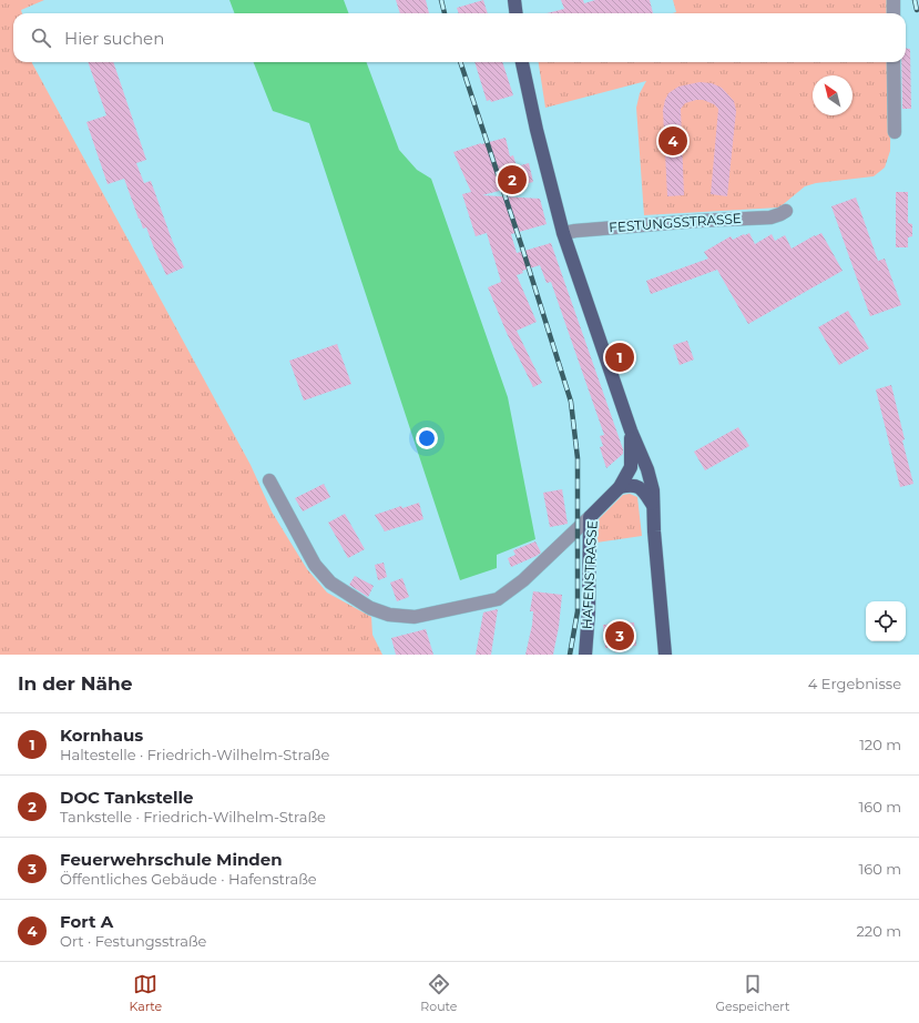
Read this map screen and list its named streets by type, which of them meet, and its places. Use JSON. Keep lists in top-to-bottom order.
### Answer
{
  "streets": {
    "main road": ["HAFENSTRASSE"],
    "street": ["FESTUNGSSTRASSE"]
  },
  "north": "top left",
  "page": {
    "search": "Hier suchen",
    "pins": [
      "4",
      "2",
      "1",
      "3"
    ],
    "heading": ["In der Nähe", "4 Ergebnisse"],
    "list": [
      {
        "mark": "1",
        "name": "Kornhaus",
        "note": "Haltestelle · Friedrich-Wilhelm-Straße",
        "value": "120 m"
      },
      {
        "mark": "2",
        "name": "DOC Tankstelle",
        "note": "Tankstelle · Friedrich-Wilhelm-Straße",
        "value": "160 m"
      },
      {
        "mark": "3",
        "name": "Feuerwehrschule Minden",
        "note": "Öffentliches Gebäude · Hafenstraße",
        "value": "160 m"
      },
      {
        "mark": "4",
        "name": "Fort A",
        "note": "Ort · Festungsstraße",
        "value": "220 m"
      }
    ],
    "nav": ["Karte", "Route", "Gespeichert"]
  }
}
